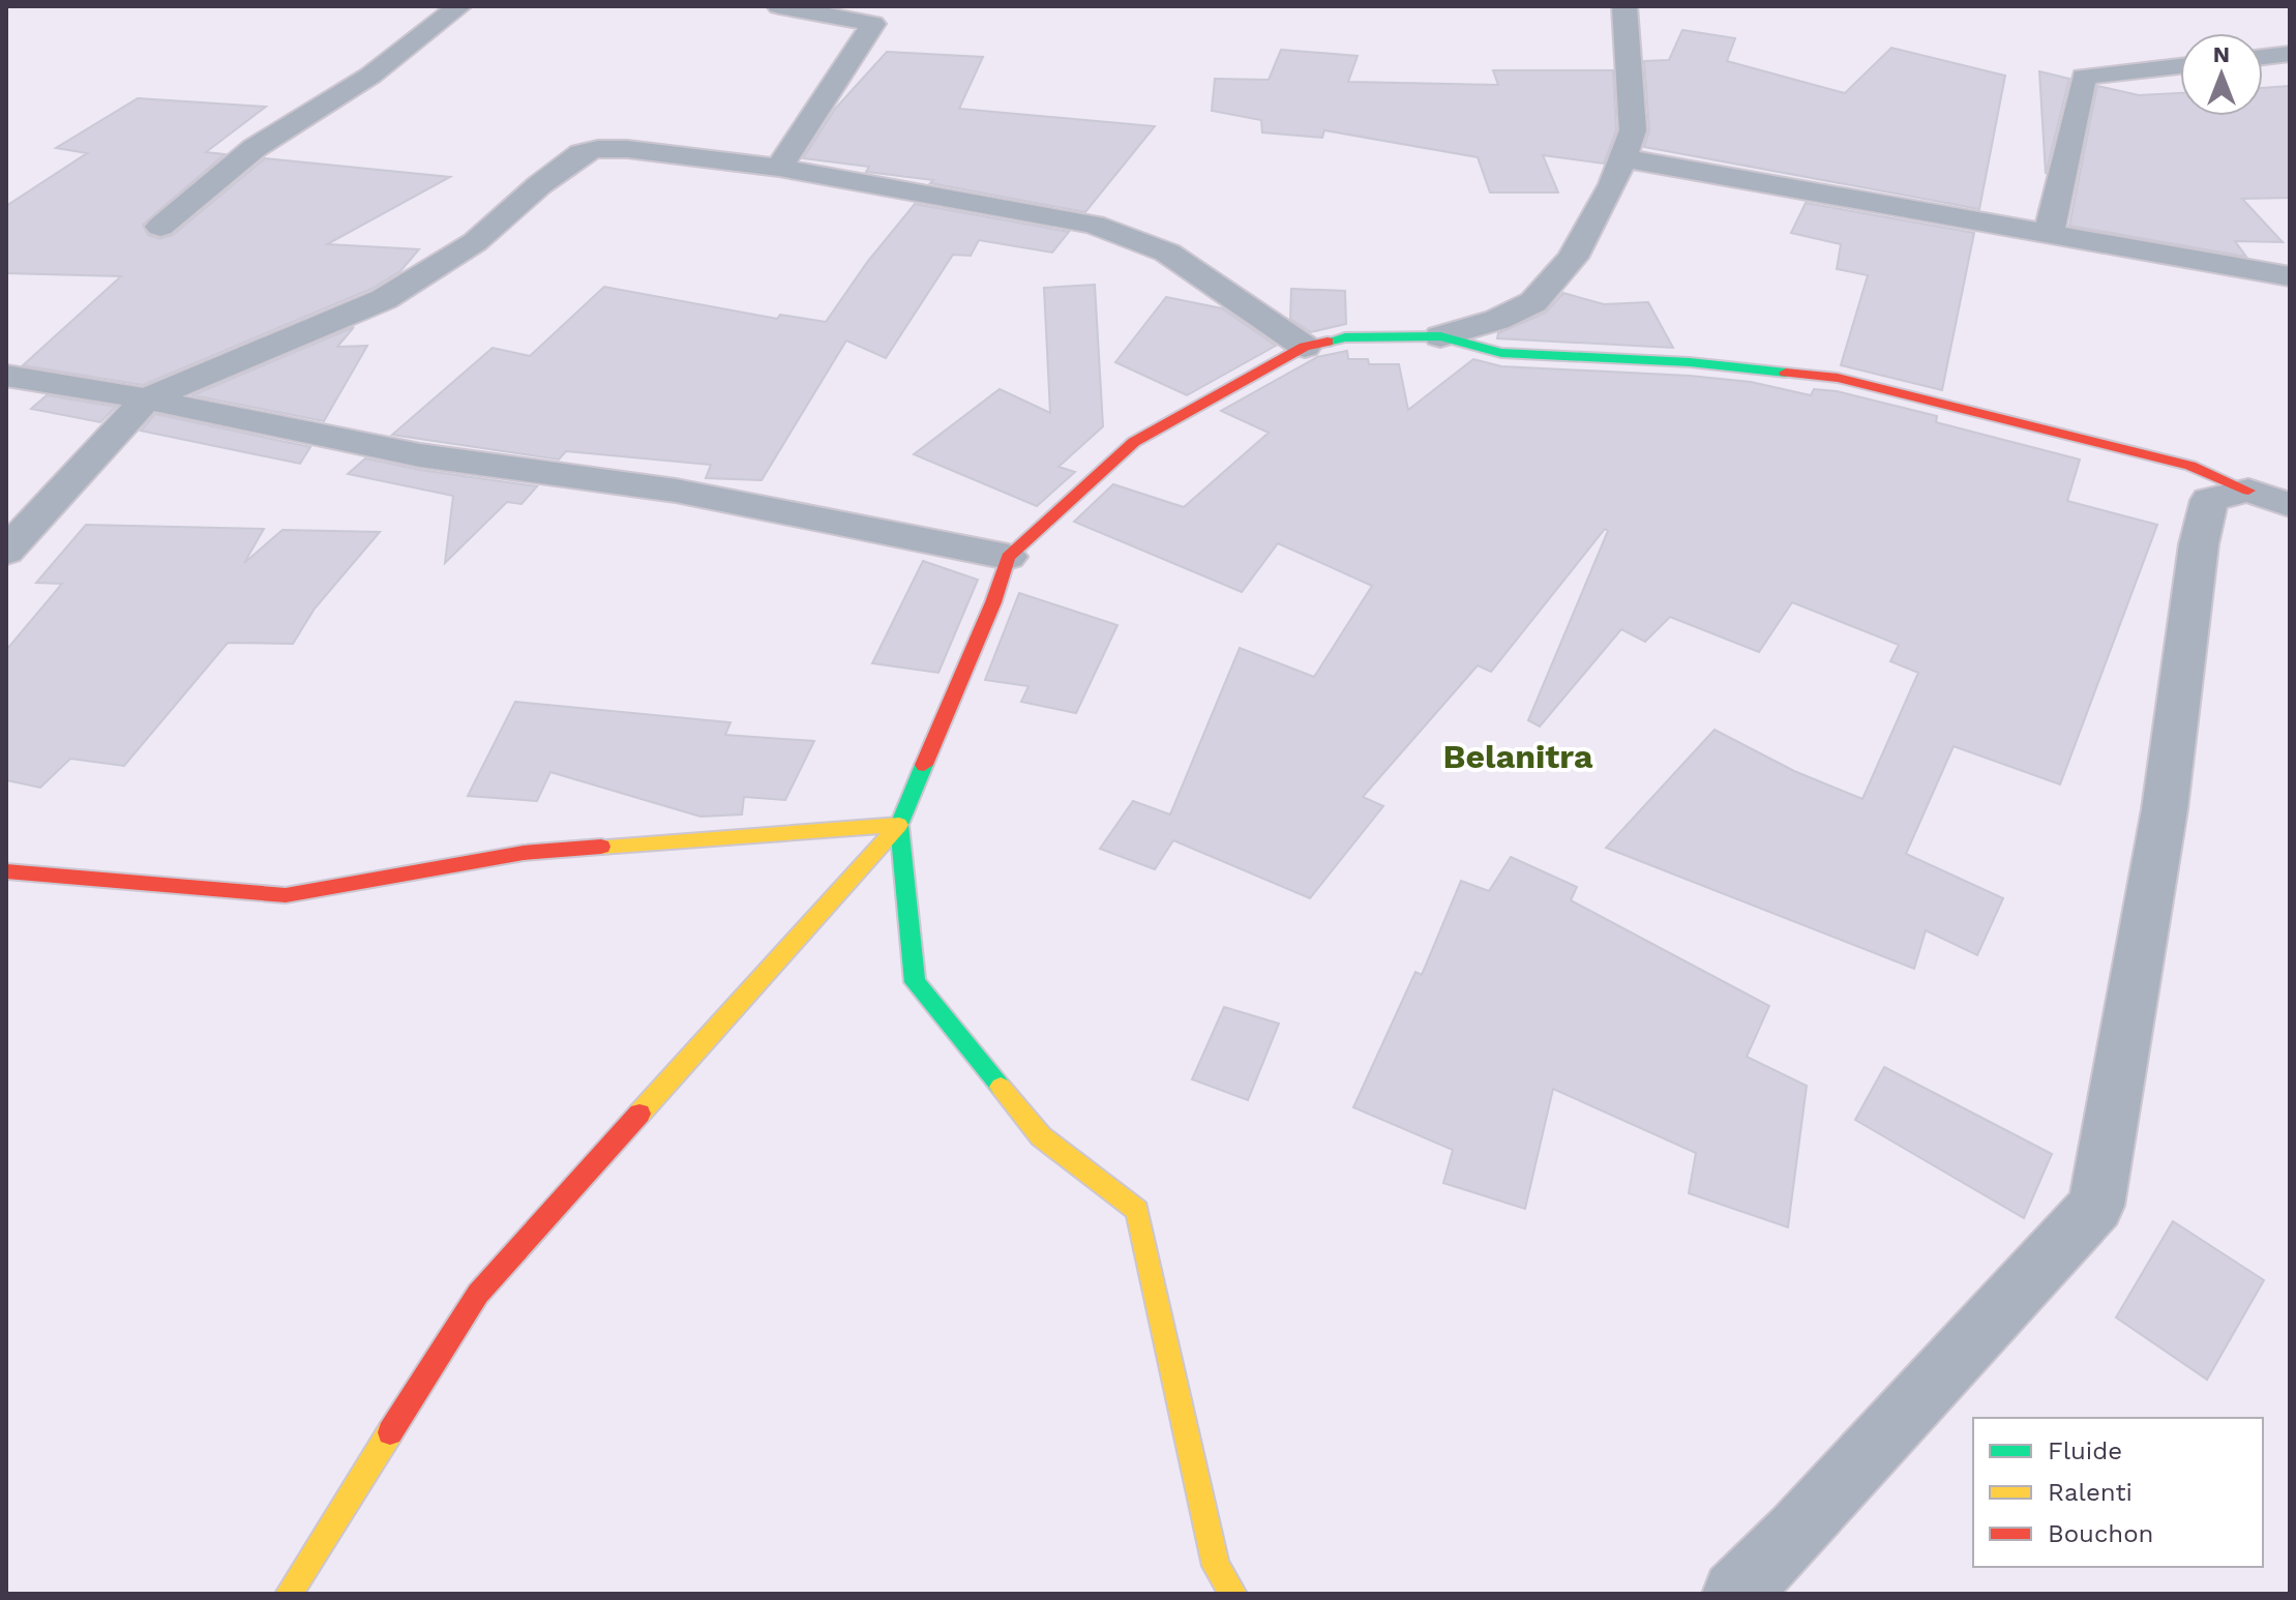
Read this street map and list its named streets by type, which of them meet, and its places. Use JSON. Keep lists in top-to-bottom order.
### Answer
{
  "districts": ["Belanitra"],
  "legend": ["Fluide", "Ralenti", "Bouchon"],
  "north": "top"
}
